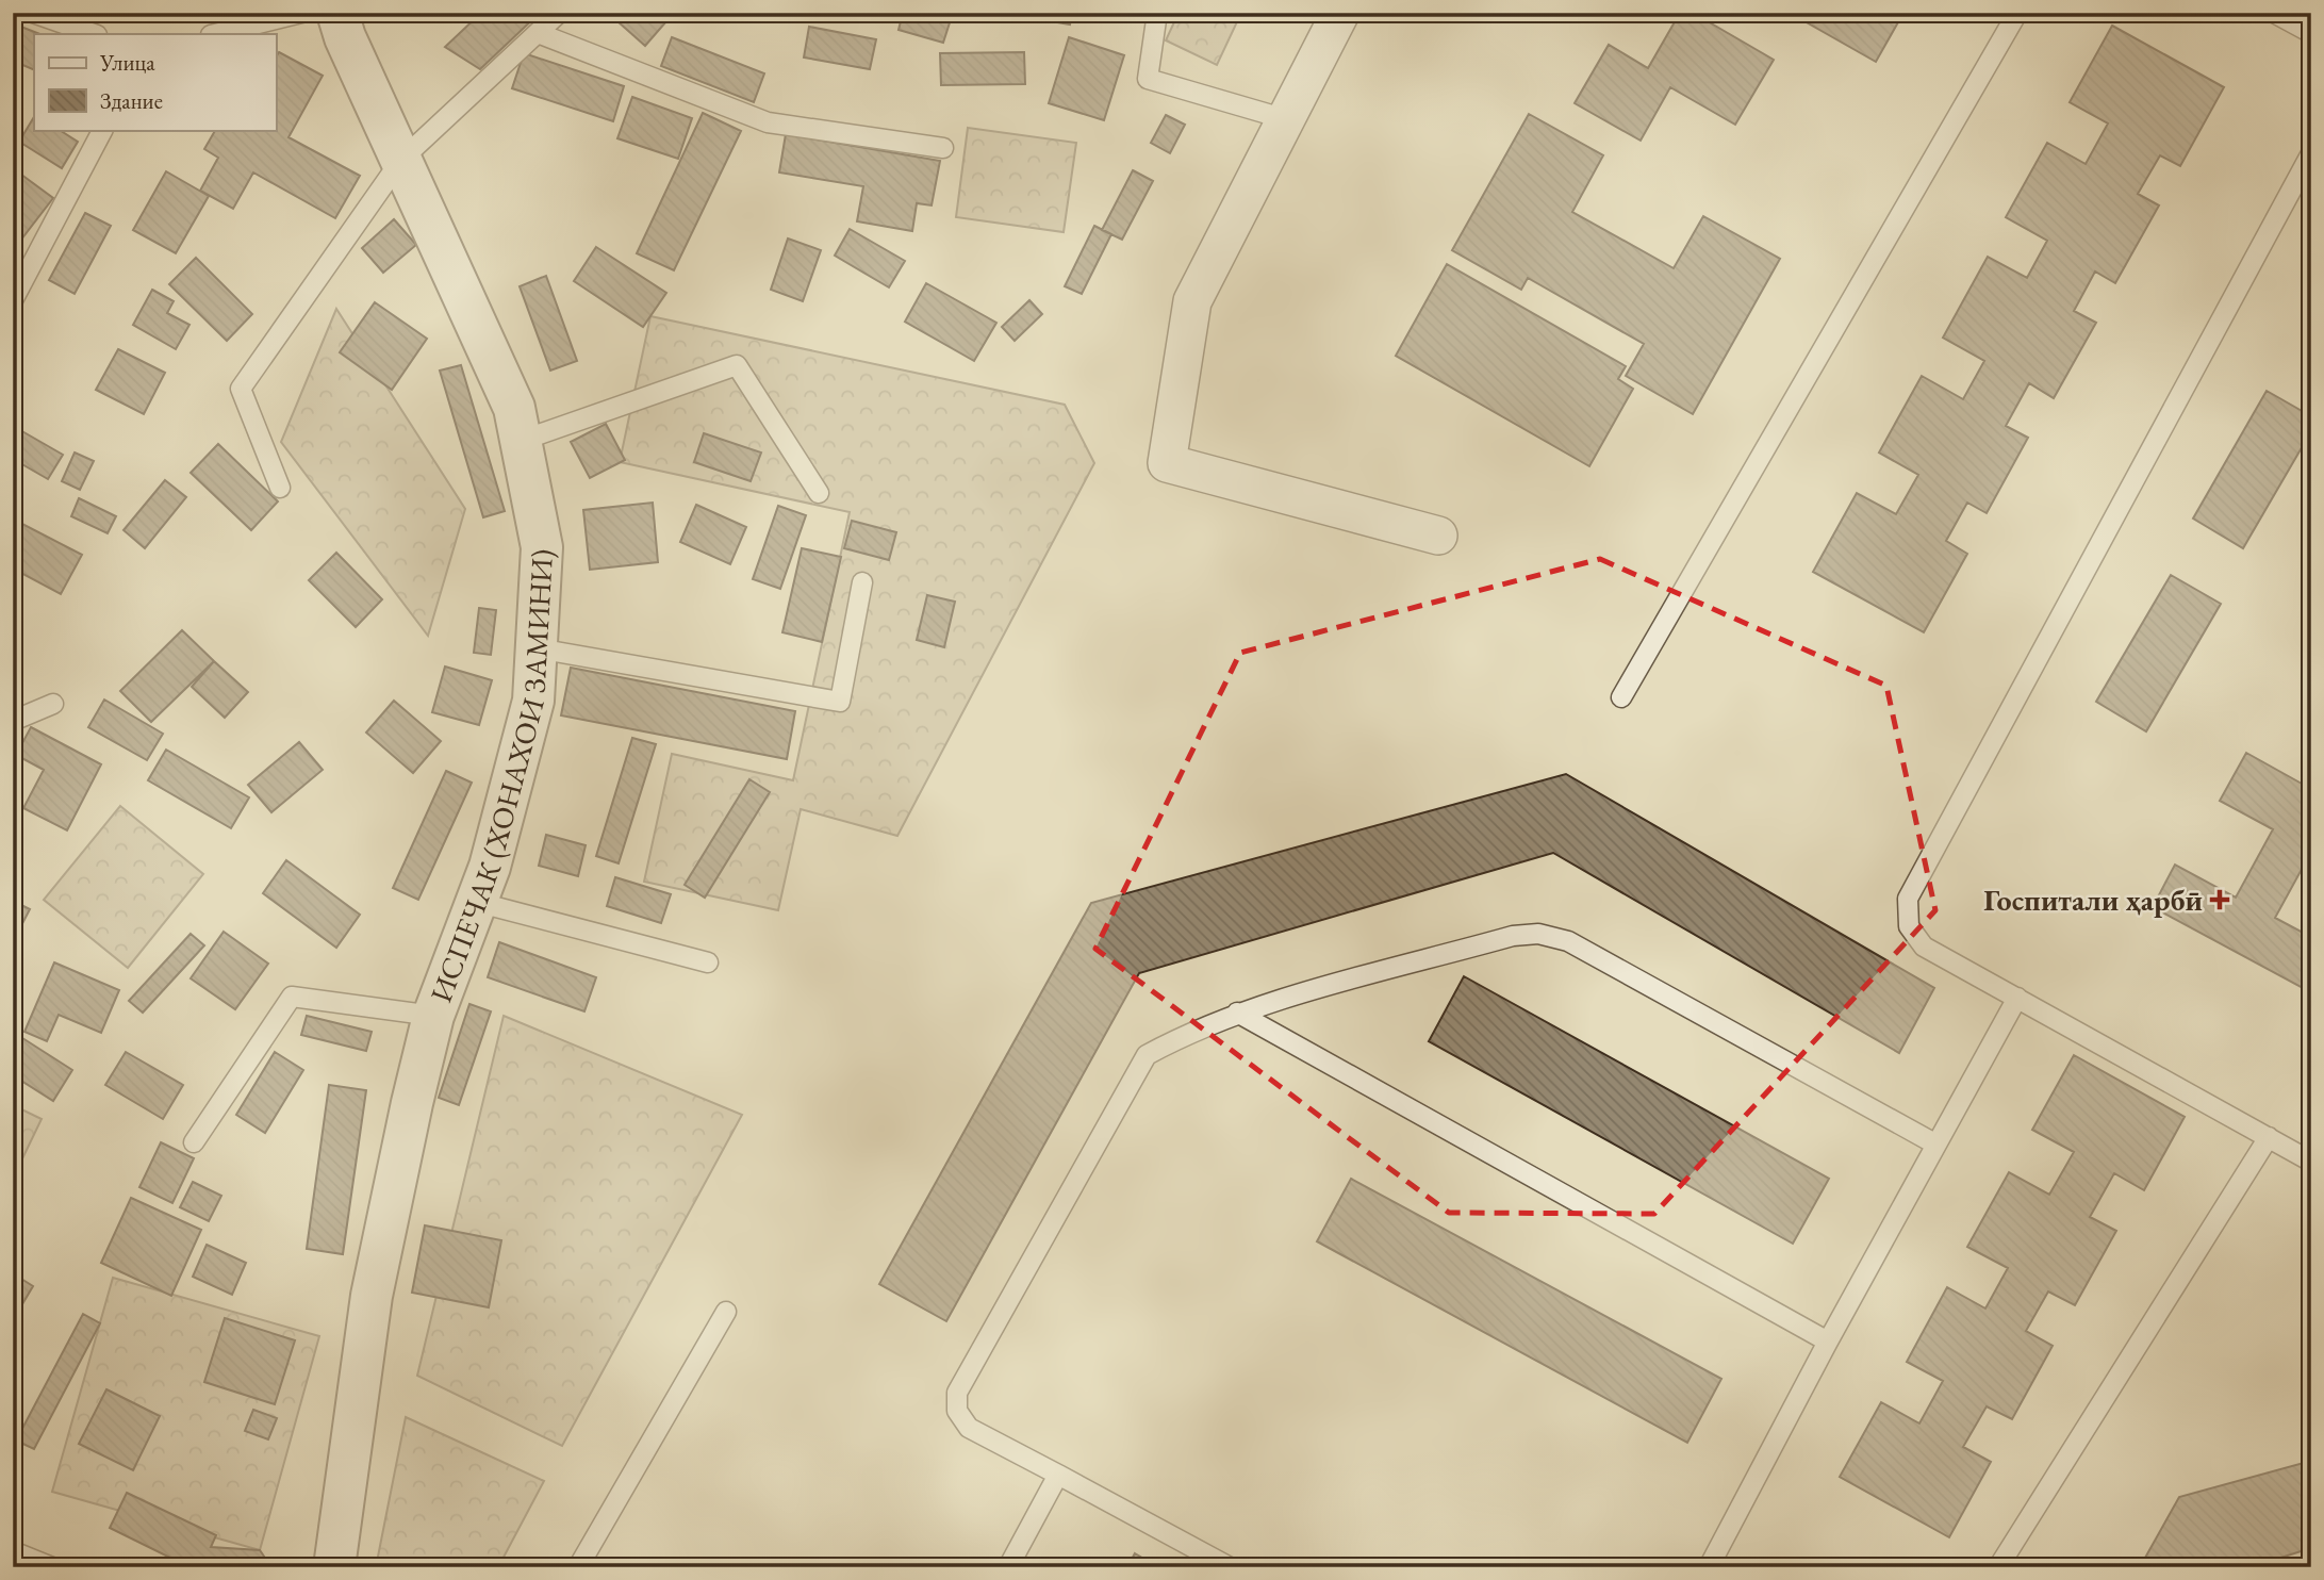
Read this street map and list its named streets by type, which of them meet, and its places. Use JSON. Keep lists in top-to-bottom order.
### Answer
{
  "streets": {
    "street": ["ИСПЕЧАК (ХОНАХОИ ЗАМИНИ)"]
  },
  "places": {
    "health": ["Госпитали ҳарбӣ"]
  },
  "legend": ["Улица", "Здание"]
}
